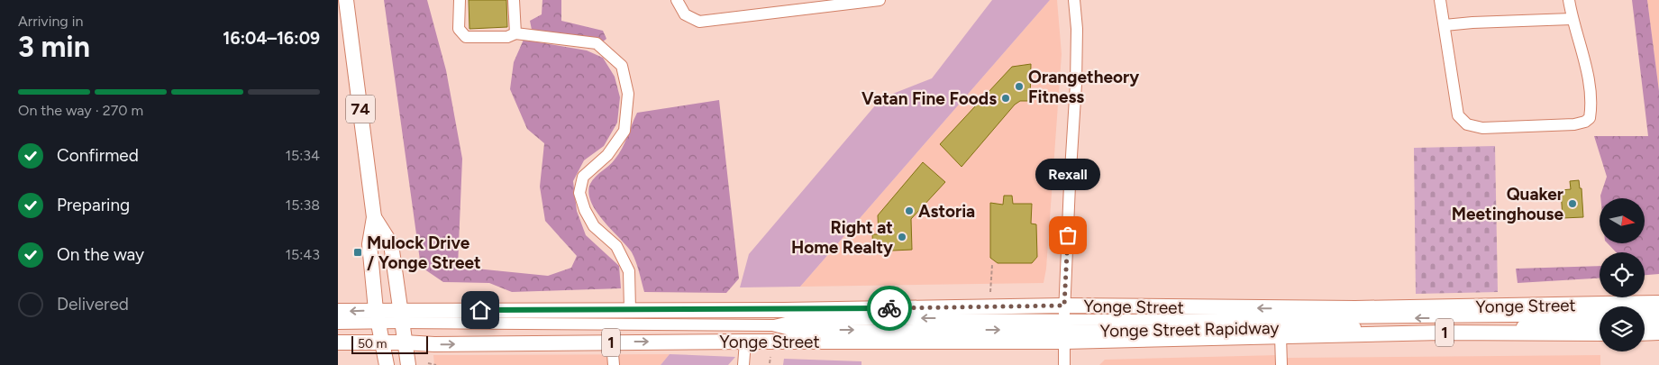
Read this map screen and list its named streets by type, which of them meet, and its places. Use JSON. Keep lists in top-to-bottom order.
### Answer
{
  "streets": {
    "main road": ["74", "Yonge Street", "1"],
    "street": ["Yonge Street Rapidway"]
  },
  "crossings": [
    ["74", "Yonge Street"],
    ["74", "Yonge Street Rapidway"],
    ["Yonge Street", "Yonge Street Rapidway"]
  ],
  "places": {
    "other": [
      "Orangetheory Fitness",
      "Vatan Fine Foods",
      "Quaker Meetinghouse",
      "Astoria",
      "Rexall",
      "Right at Home Realty"
    ],
    "transit": ["Mulock Drive / Yonge Street"]
  },
  "scale_bar": "50 m",
  "north": "right",
  "page": {
    "heading": ["3 min", "Arriving in", "16:04–16:09"],
    "bar": "On the way · 270 m",
    "list": [
      ["Confirmed", "15:34"],
      ["Preparing", "15:38"],
      ["On the way", "15:43"],
      "Delivered"
    ],
    "bubble": "Rexall",
    "scale": "50 m"
  }
}
